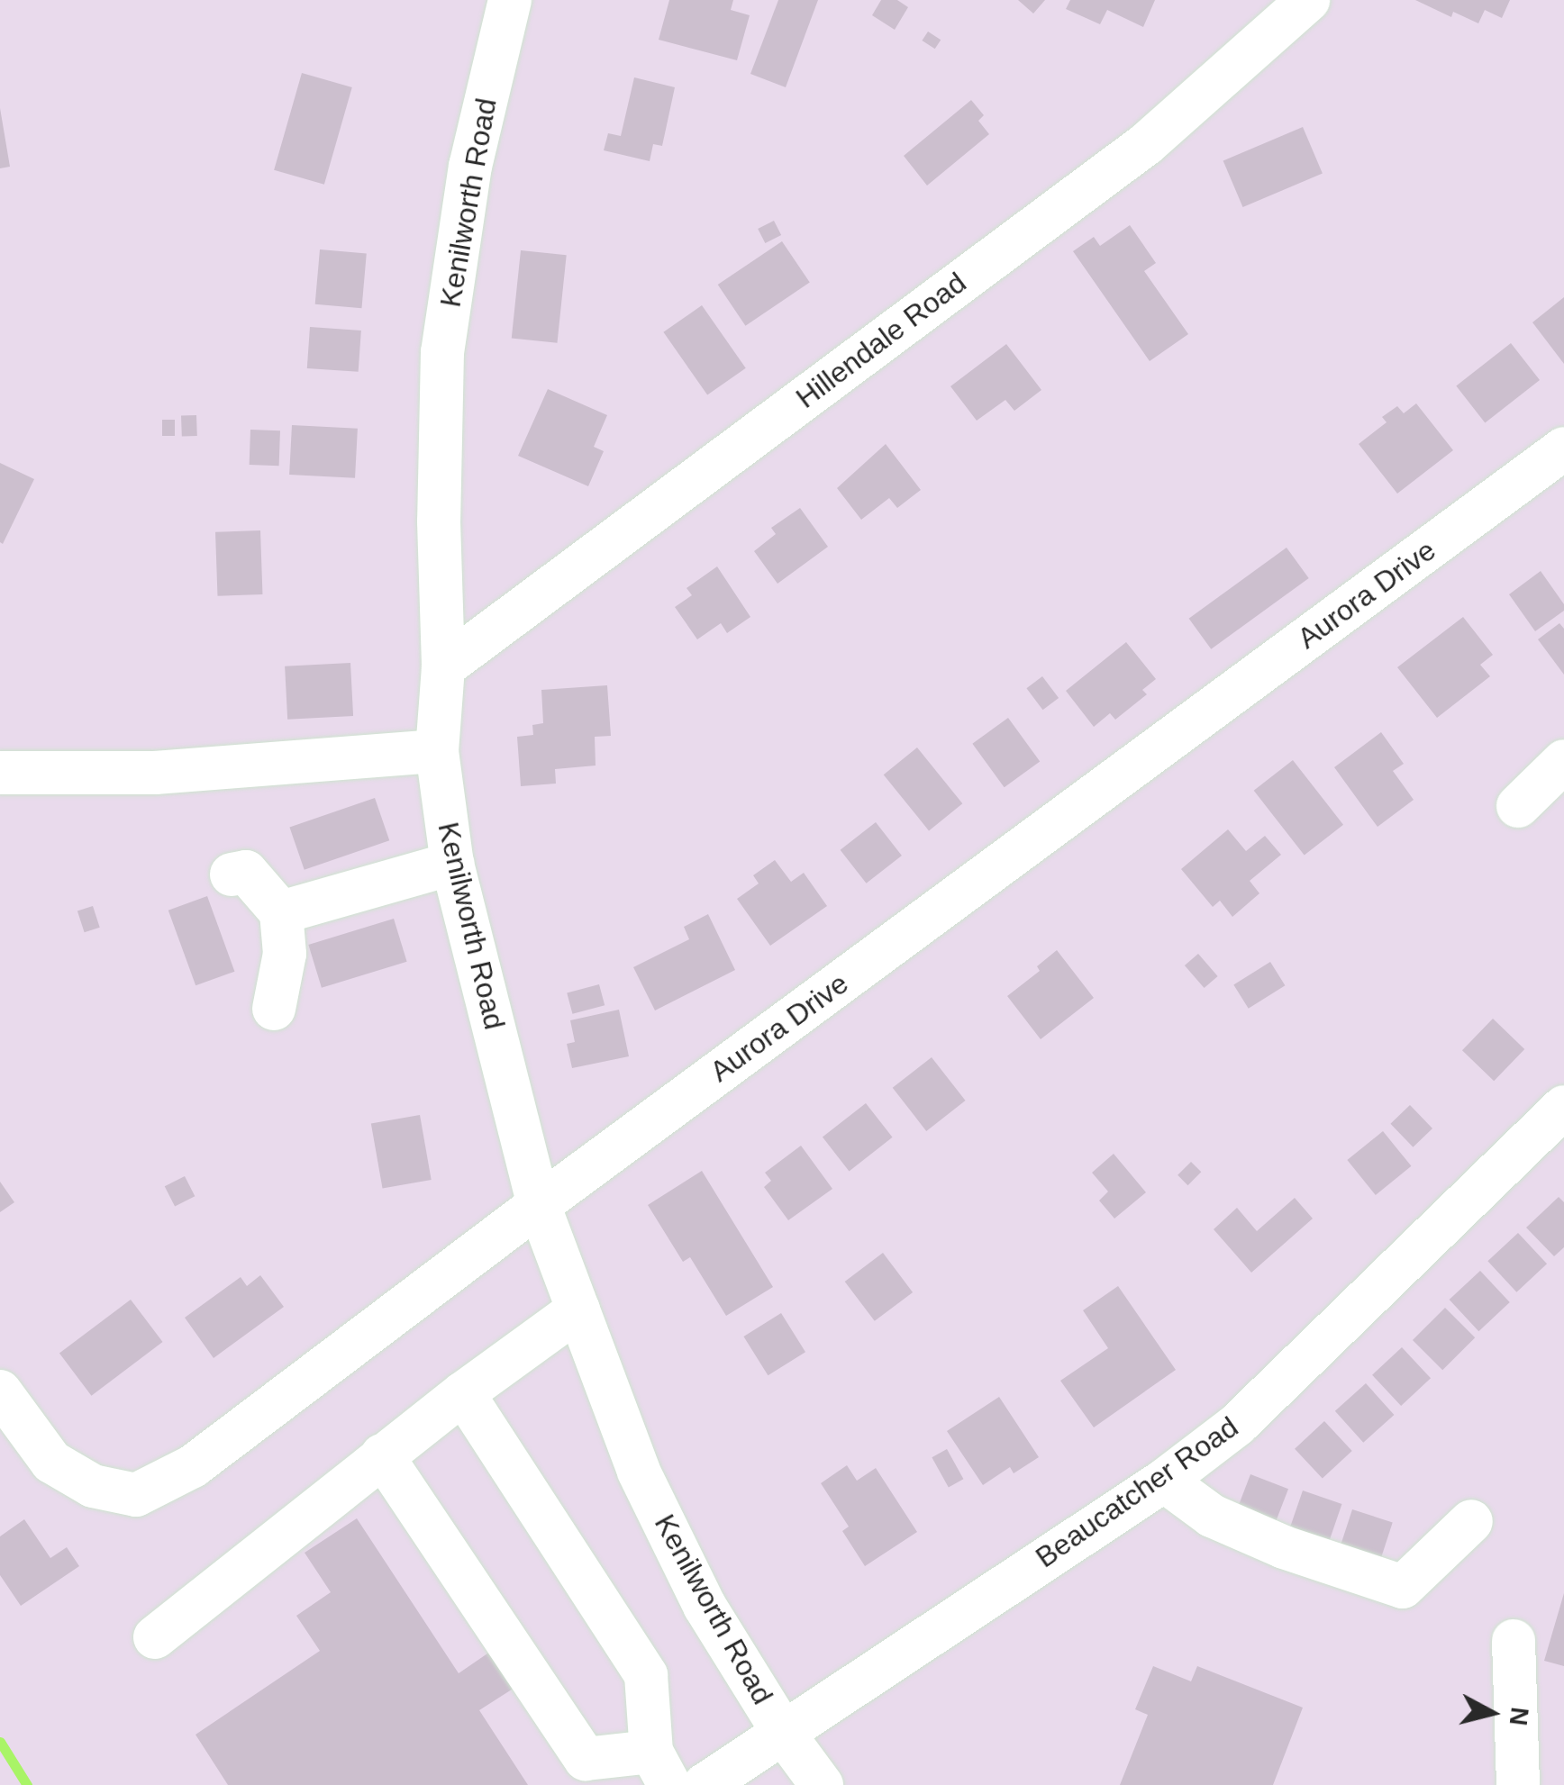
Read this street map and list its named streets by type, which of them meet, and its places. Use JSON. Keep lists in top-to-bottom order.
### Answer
{
  "streets": {
    "street": [
      "Kenilworth Road",
      "Hillendale Road",
      "Aurora Drive",
      "Beaucatcher Road"
    ]
  },
  "crossings": [
    ["Kenilworth Road", "Hillendale Road"],
    ["Kenilworth Road", "Aurora Drive"],
    ["Kenilworth Road", "Beaucatcher Road"]
  ],
  "north": "right"
}
